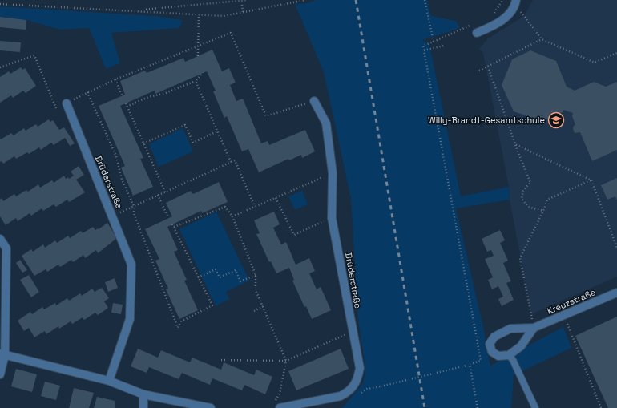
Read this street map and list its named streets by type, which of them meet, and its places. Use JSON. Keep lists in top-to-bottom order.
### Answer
{
  "streets": {
    "street": ["Brüderstraße", "Kreuzstraße"]
  },
  "places": {
    "school or university": ["Willy-Brandt-Gesamtschule"]
  }
}
